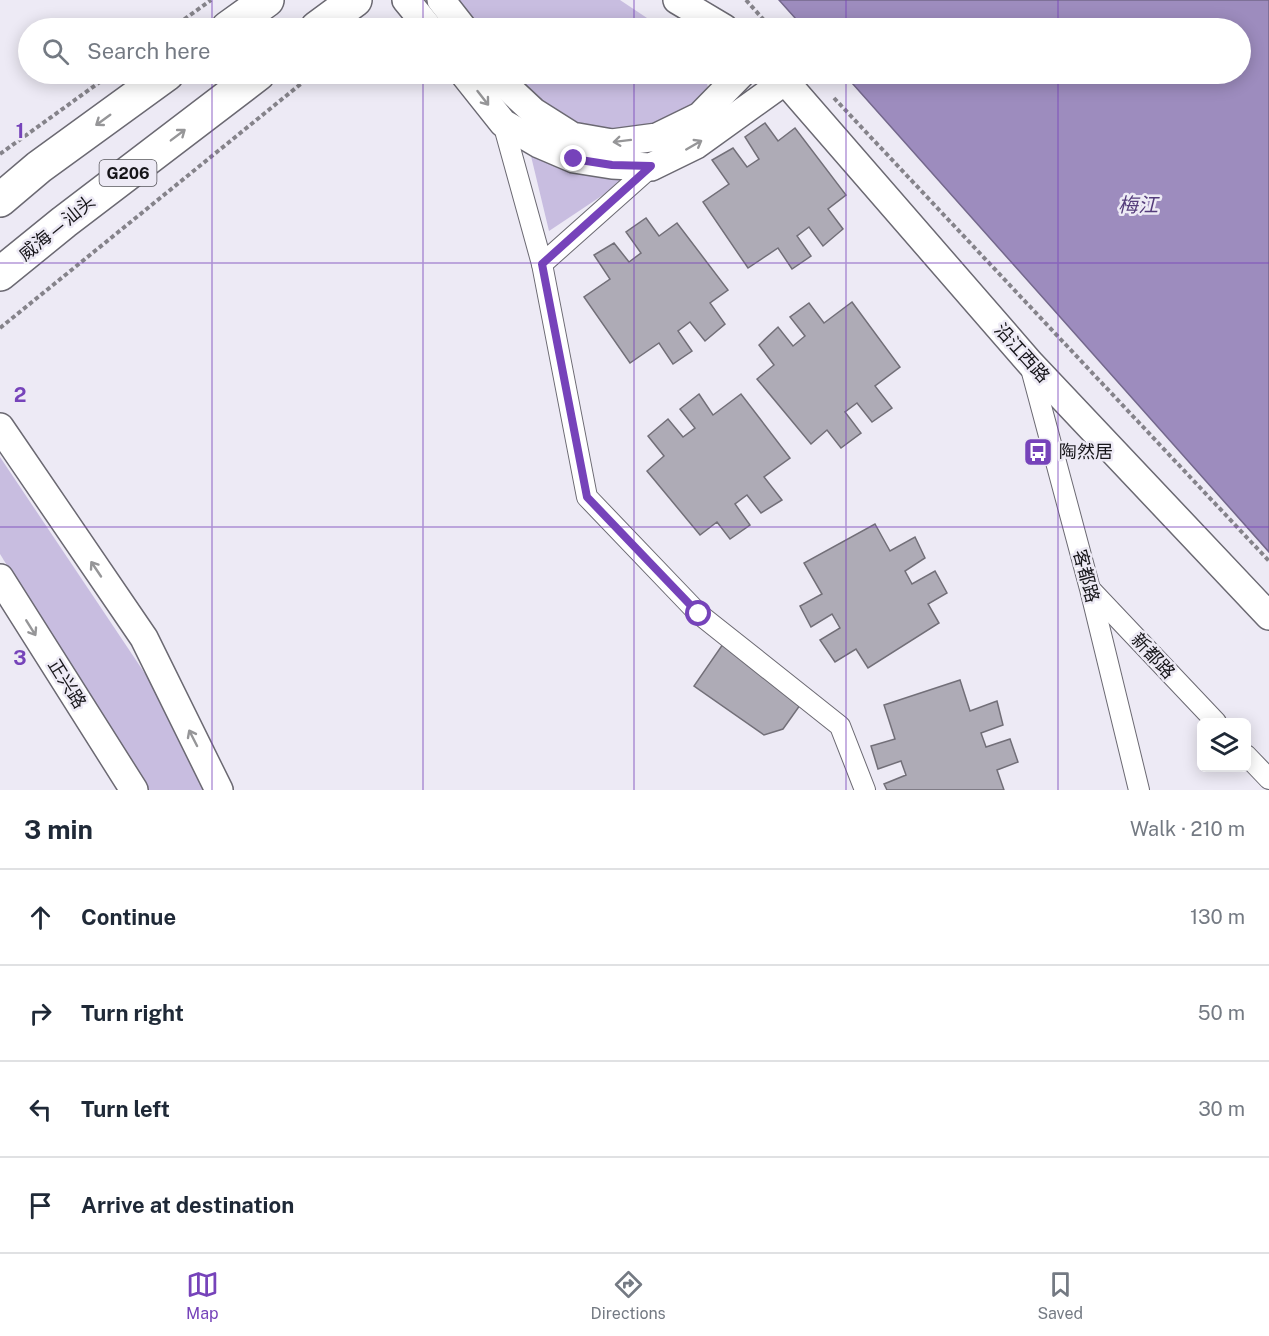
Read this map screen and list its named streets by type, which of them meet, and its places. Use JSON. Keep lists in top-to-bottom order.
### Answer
{
  "streets": {
    "highway": ["G206", "威海—汕头"],
    "street": [
      "沿江西路",
      "客都路",
      "新都路",
      "正兴路"
    ]
  },
  "crossings": [
    ["沿江西路", "客都路"],
    ["客都路", "新都路"]
  ],
  "water": ["梅江"],
  "places": {
    "bus stop": ["陶然居"]
  },
  "page": {
    "search": "Search here",
    "heading": ["3 min", "Walk · 210 m"],
    "list": [
      ["Continue", "130 m"],
      ["Turn right", "50 m"],
      ["Turn left", "30 m"],
      "Arrive at destination"
    ],
    "nav": ["Map", "Directions", "Saved"]
  },
  "grid": {
    "rows": ["1", "2", "3"]
  }
}
